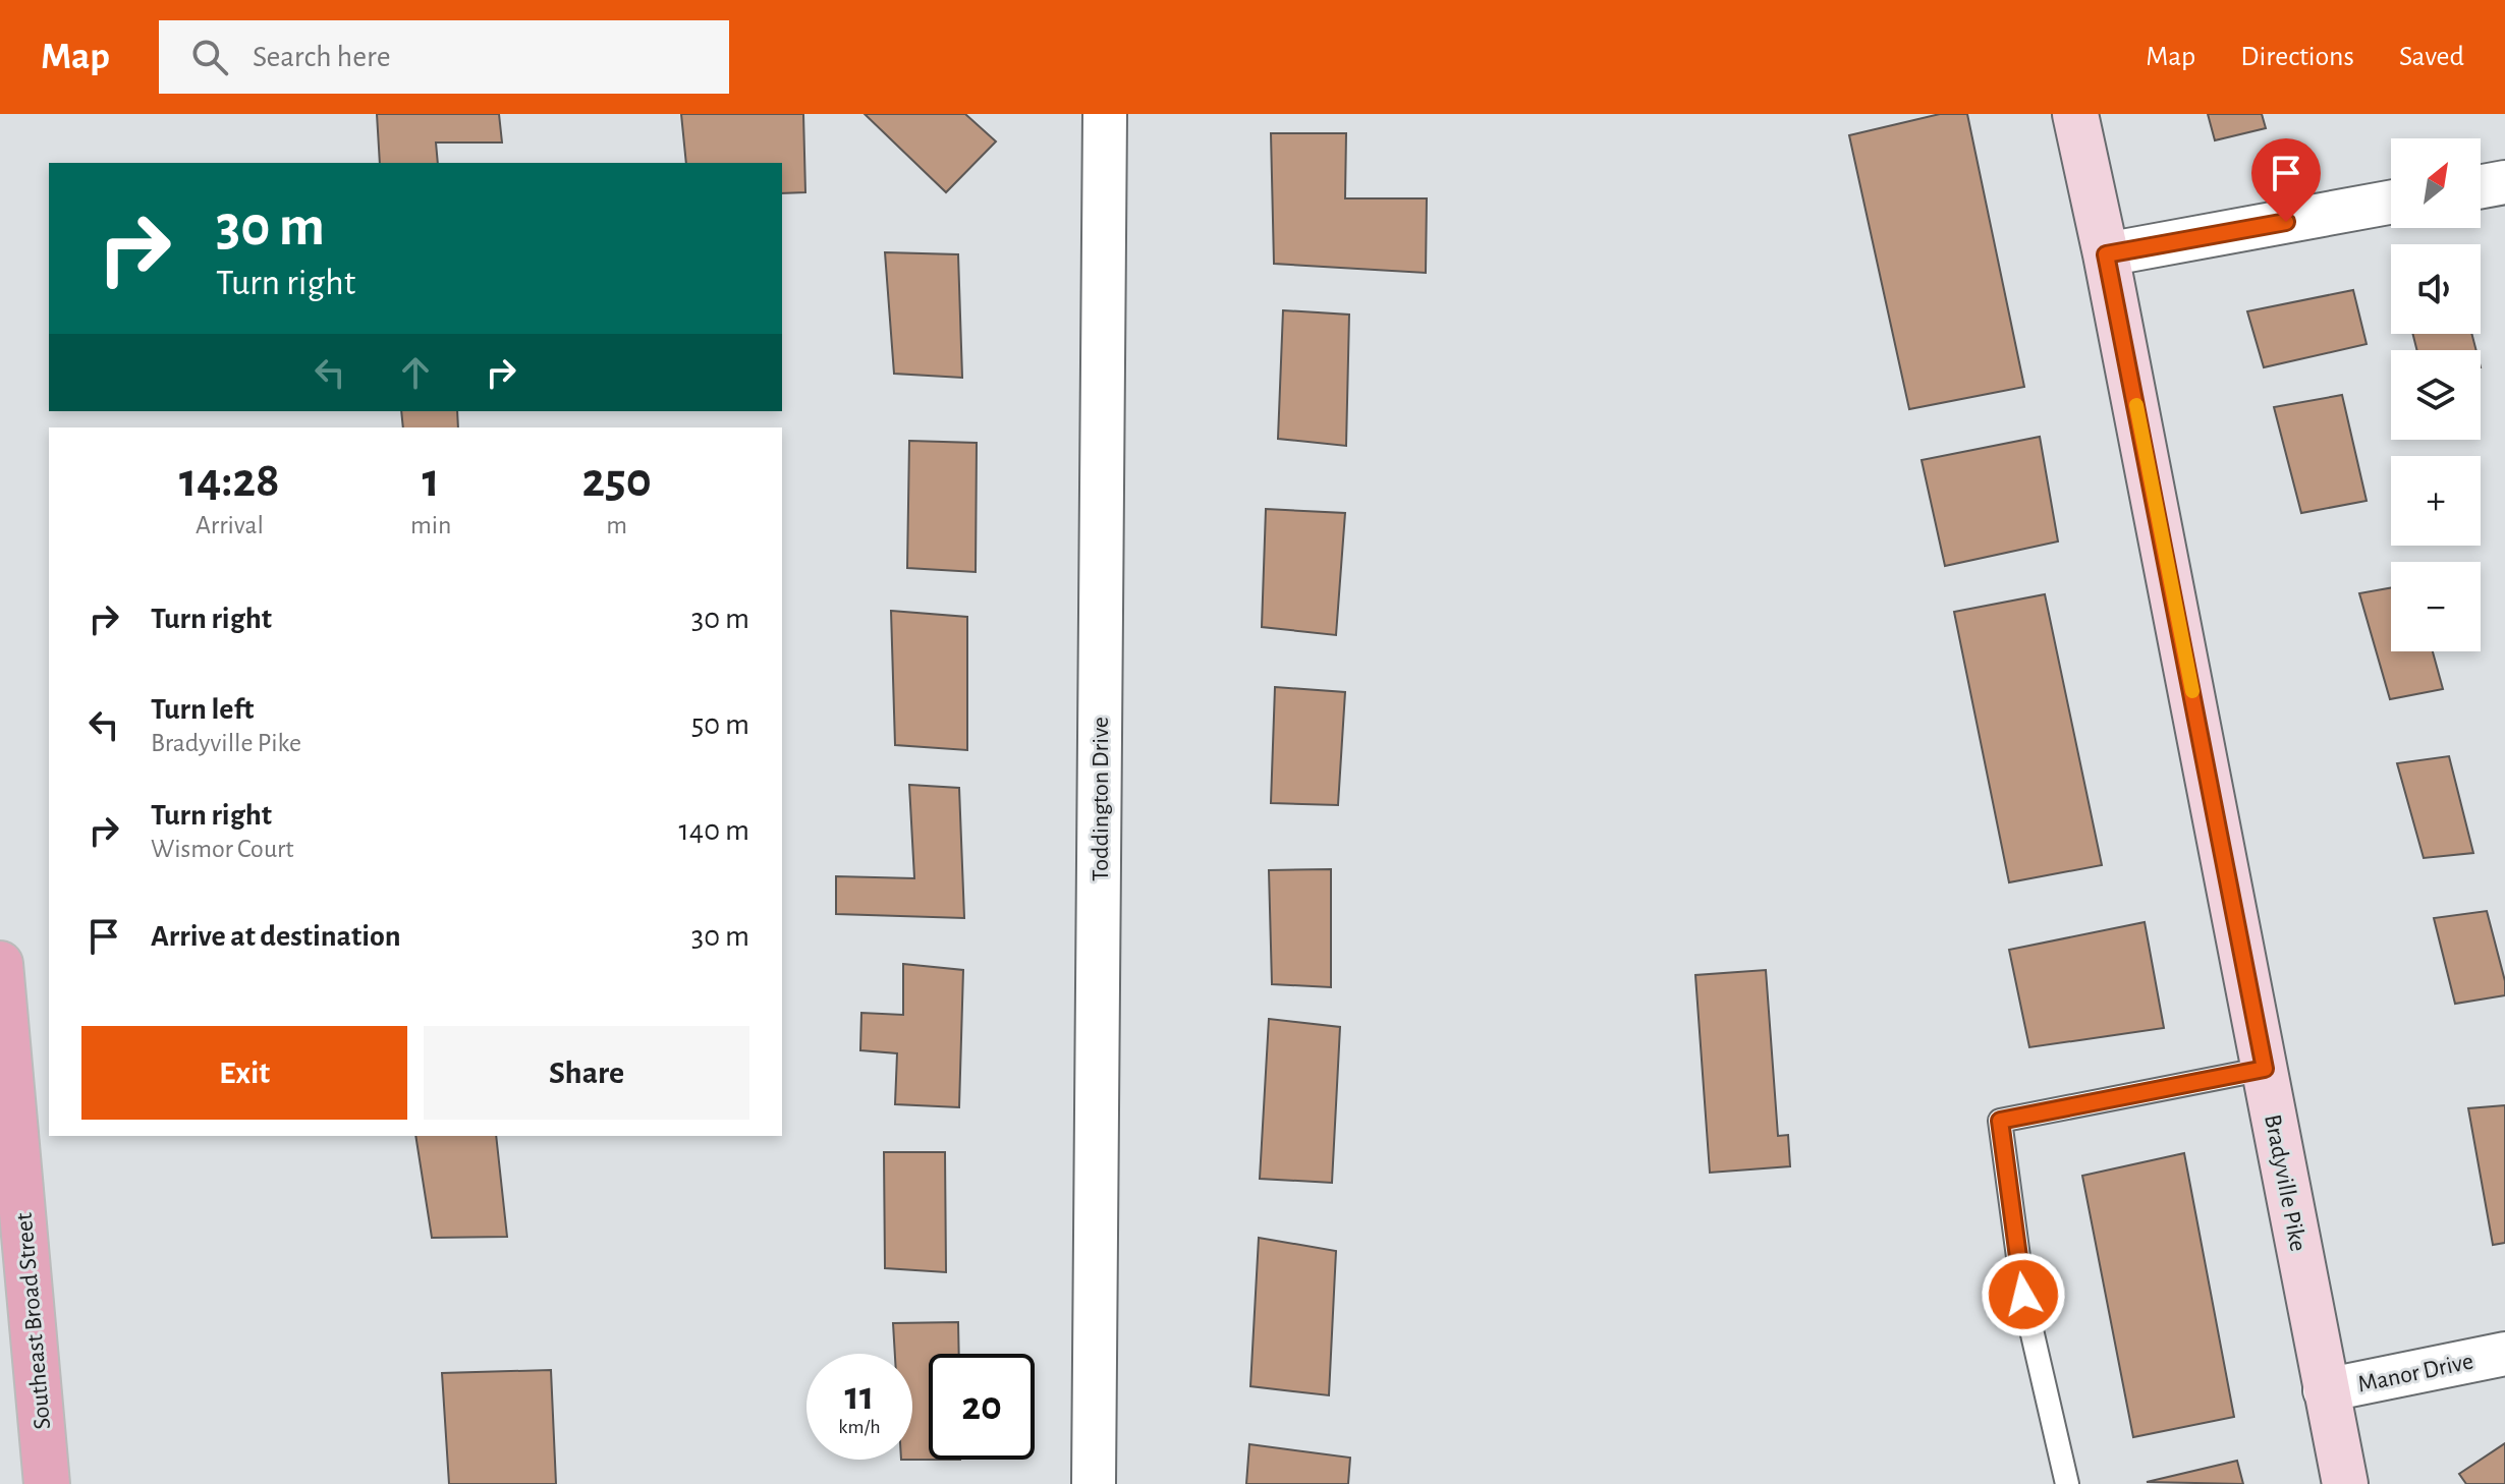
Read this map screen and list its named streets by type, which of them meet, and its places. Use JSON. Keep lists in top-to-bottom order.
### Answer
{
  "streets": {
    "main road": ["Bradyville Pike", "Southeast Broad Street"],
    "street": ["Toddington Drive", "Manor Drive"]
  },
  "crossings": [
    ["Bradyville Pike", "Manor Drive"]
  ],
  "north": "top right",
  "page": {
    "header": "Map",
    "search": "Search here",
    "nav": ["Map", "Directions", "Saved"],
    "map_buttons": ["+", "−"],
    "turn": ["30 m", "Turn right"],
    "eta": [
      "14:28",
      "Arrival",
      "1",
      "min",
      "250",
      "m"
    ],
    "list": [
      {
        "name": "Turn right",
        "value": "30 m"
      },
      {
        "name": "Turn left",
        "note": "Bradyville Pike",
        "value": "50 m"
      },
      {
        "name": "Turn right",
        "note": "Wismor Court",
        "value": "140 m"
      },
      {
        "name": "Arrive at destination",
        "value": "30 m"
      }
    ],
    "buttons": ["Exit", "Share"],
    "speed": "11 km/h",
    "limit": "20"
  }
}
